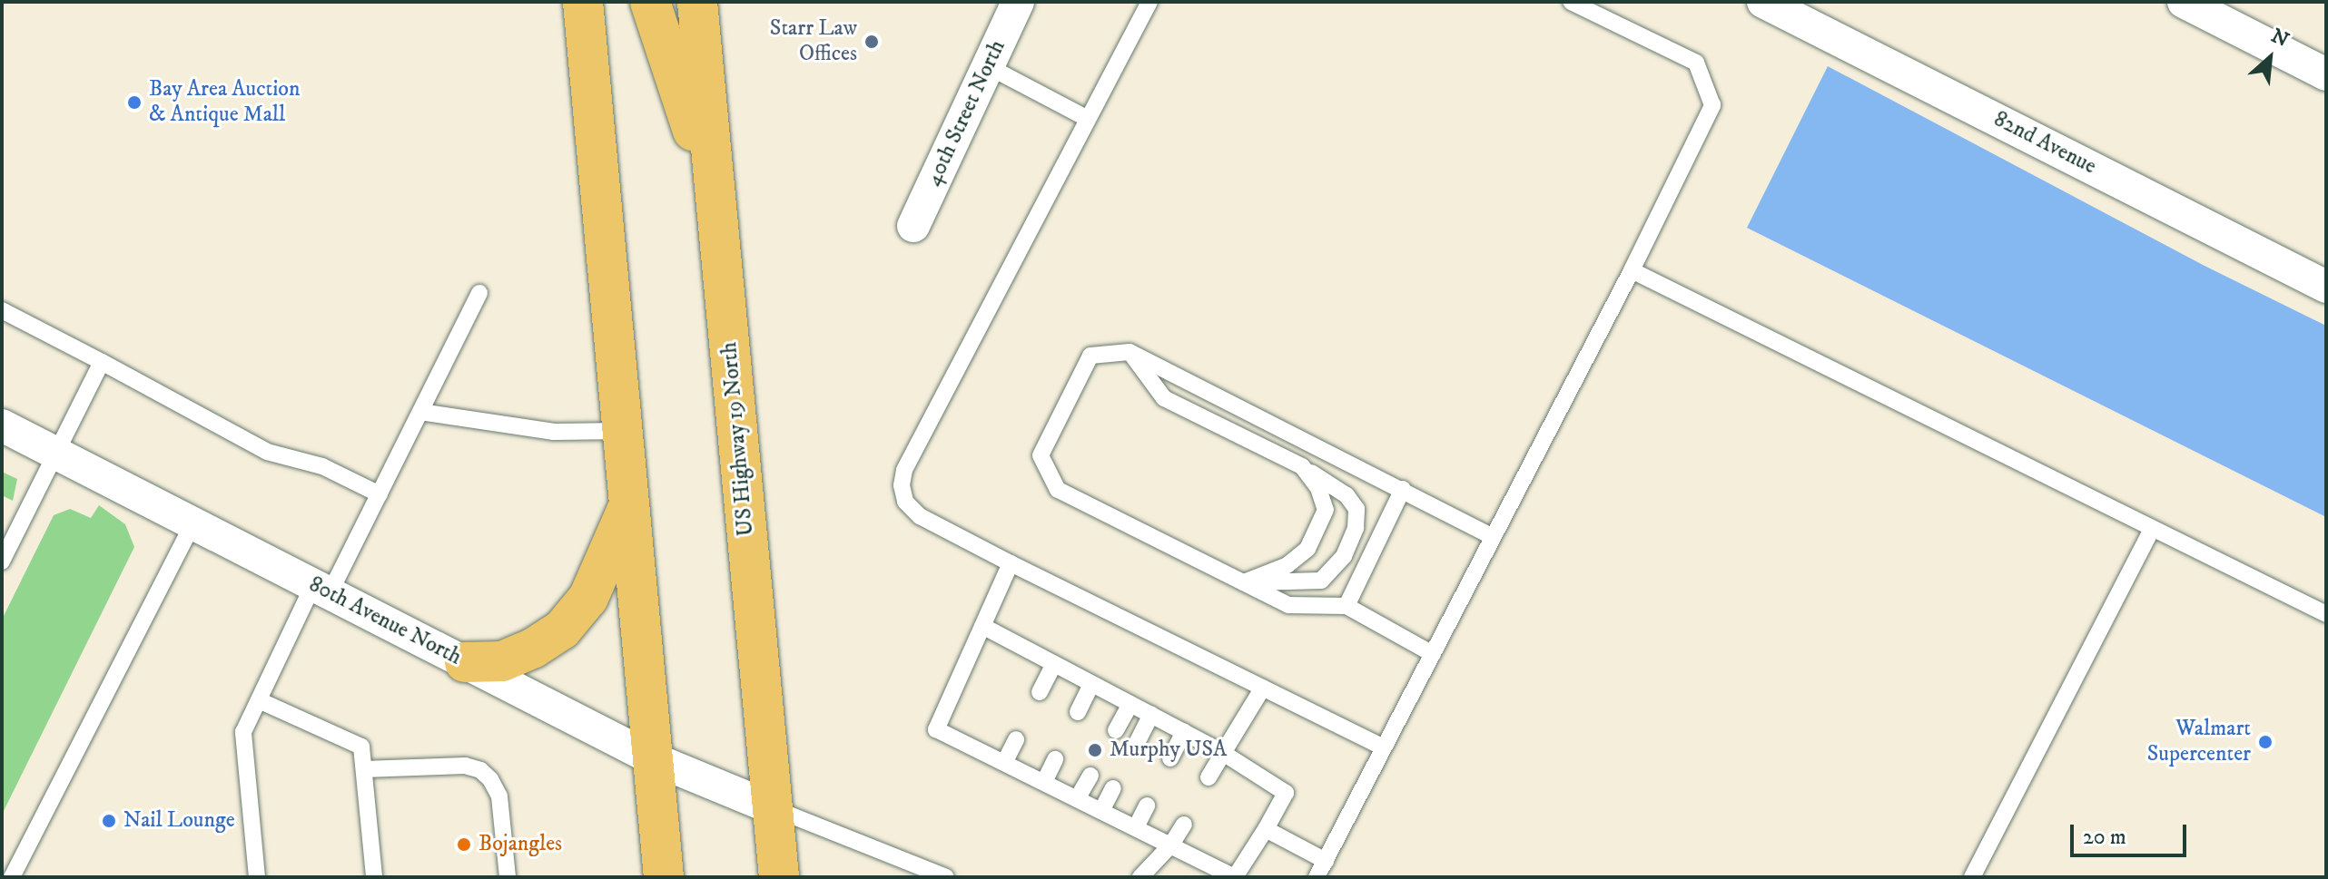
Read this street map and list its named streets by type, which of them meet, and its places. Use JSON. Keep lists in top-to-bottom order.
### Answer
{
  "streets": {
    "highway": ["US Highway 19 North"],
    "street": ["40th Street North", "82nd Avenue", "80th Avenue North"]
  },
  "crossings": [
    ["US Highway 19 North", "80th Avenue North"]
  ],
  "places": [
    "Starr Law Offices",
    "Bay Area Auction & Antique Mall",
    "Walmart Supercenter",
    "Murphy USA",
    "Nail Lounge",
    "Bojangles"
  ],
  "scale_bar": "20 m",
  "north": "top right"
}
